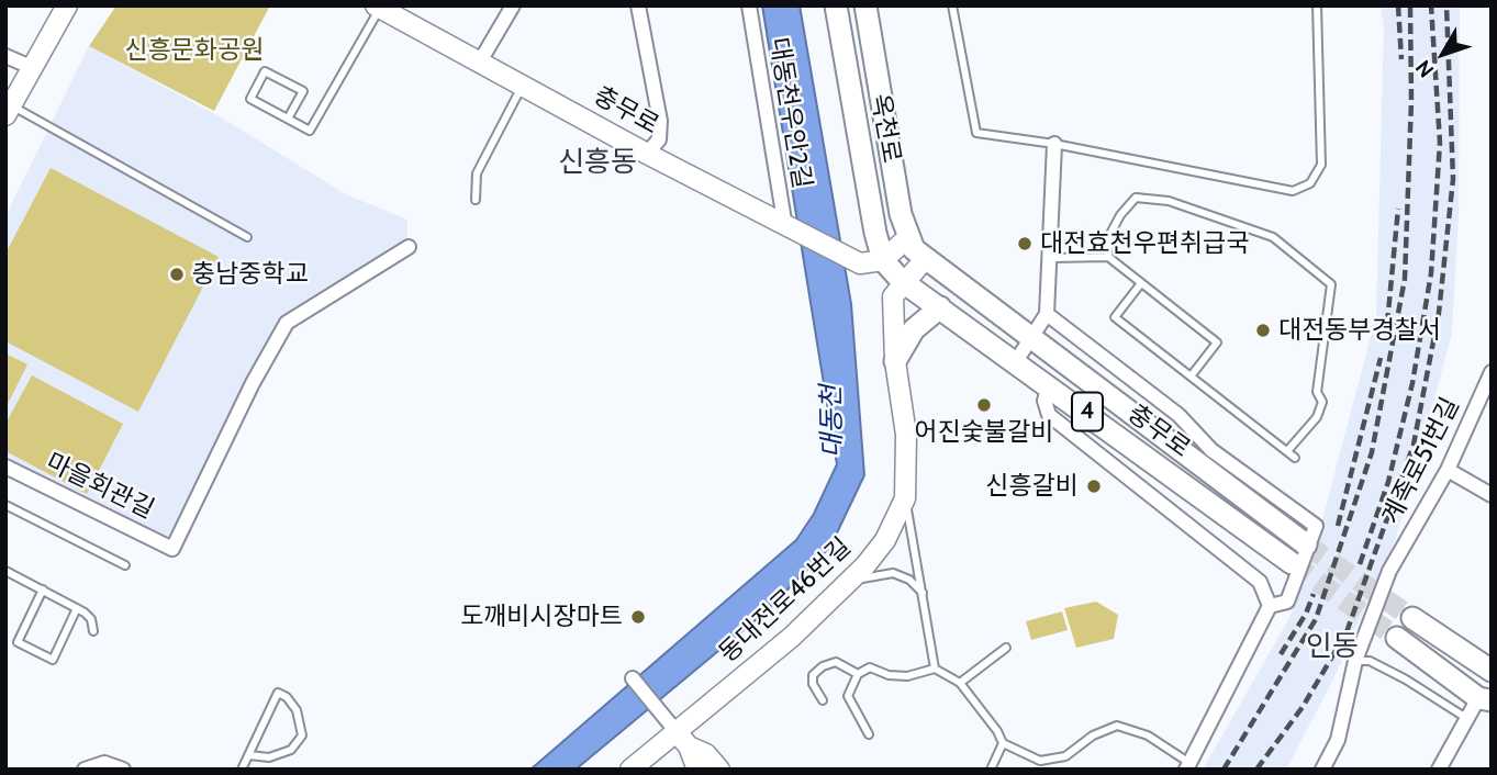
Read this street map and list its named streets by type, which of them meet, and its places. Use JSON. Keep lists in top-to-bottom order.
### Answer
{
  "streets": {
    "main road": [
      "충무로",
      "옥천로",
      "4",
      "동대전로46번길"
    ],
    "street": ["대동천우안2길", "계족로51번길", "마을회관길"]
  },
  "crossings": [
    ["충무로", "대동천우안2길"],
    ["충무로", "옥천로"],
    ["충무로", "동대전로46번길"]
  ],
  "districts": ["신흥동", "인동"],
  "water": ["대동천"],
  "parks": ["신흥문화공원"],
  "places": [
    "대전효천우편취급국",
    "충남중학교",
    "대전동부경찰서",
    "어진숯불갈비",
    "신흥갈비",
    "도깨비시장마트"
  ],
  "north": "bottom left"
}
